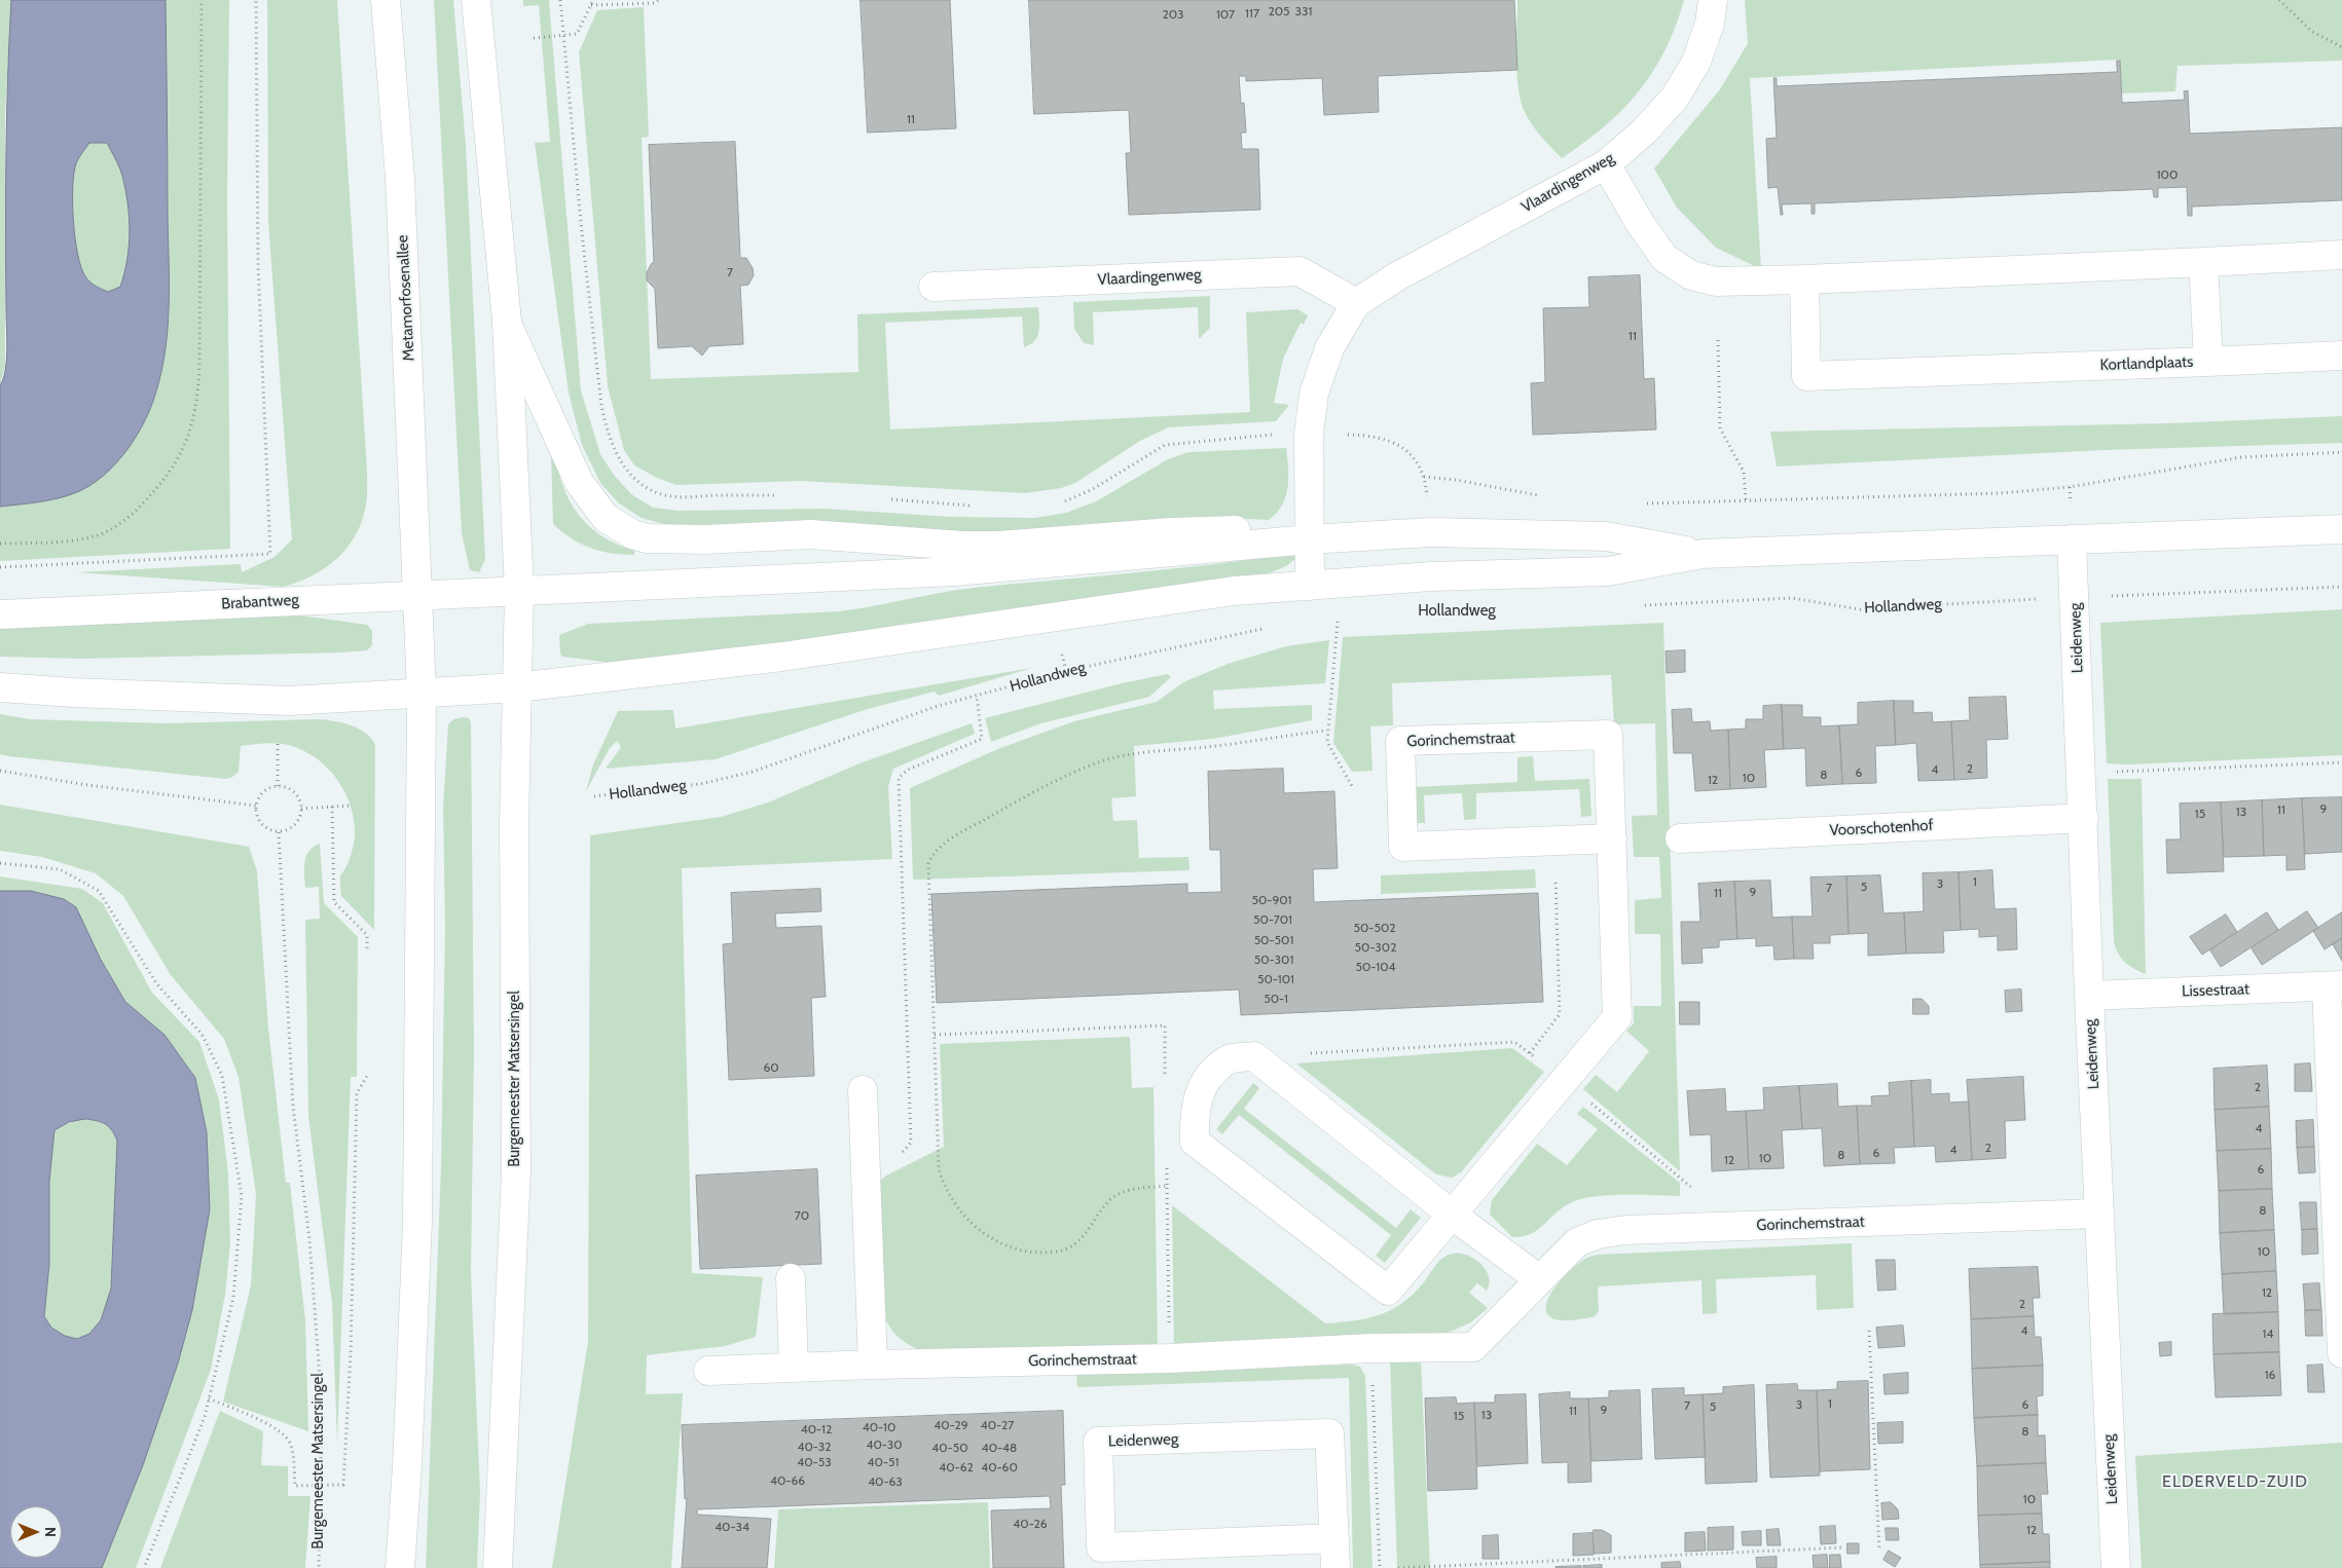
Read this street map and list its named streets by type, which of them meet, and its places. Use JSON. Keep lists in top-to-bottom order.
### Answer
{
  "streets": {
    "street": [
      "Vlaardingenweg",
      "Metamorfosenallee",
      "Kortlandplaats",
      "Brabantweg",
      "Leidenweg",
      "Gorinchemstraat",
      "Voorschotenhof",
      "Lissestraat",
      "Burgemeester Matsersingel"
    ],
    "path": ["Hollandweg"]
  },
  "crossings": [
    ["Metamorfosenallee", "Brabantweg"],
    ["Brabantweg", "Burgemeester Matsersingel"],
    ["Hollandweg", "Leidenweg"],
    ["Leidenweg", "Gorinchemstraat"],
    ["Leidenweg", "Voorschotenhof"],
    ["Leidenweg", "Lissestraat"]
  ],
  "districts": ["ELDERVELD-ZUID"],
  "house_numbers": [
    "205",
    "331",
    "117",
    "203",
    "107",
    "11",
    "100",
    "7",
    "11",
    "2",
    "4",
    "6",
    "8",
    "10",
    "12",
    "9",
    "11",
    "13",
    "15",
    "1",
    "3",
    "5",
    "7",
    "9",
    "11",
    "50-901",
    "50-701",
    "50-502",
    "50-501",
    "50-302",
    "50-301",
    "50-104",
    "50-101",
    "50-1",
    "60",
    "2",
    "4",
    "2",
    "4",
    "6",
    "8",
    "10",
    "12",
    "6",
    "8",
    "70",
    "10",
    "12",
    "2",
    "4",
    "14",
    "16",
    "1",
    "3",
    "6",
    "7",
    "5",
    "9",
    "11",
    "13",
    "15",
    "40-29",
    "40-27",
    "40-10",
    "40-12",
    "8",
    "40-30",
    "40-32",
    "40-50",
    "40-48",
    "40-53",
    "40-51",
    "40-62",
    "40-60",
    "40-66",
    "40-63",
    "10",
    "40-26",
    "40-34",
    "12"
  ],
  "north": "right"
}
